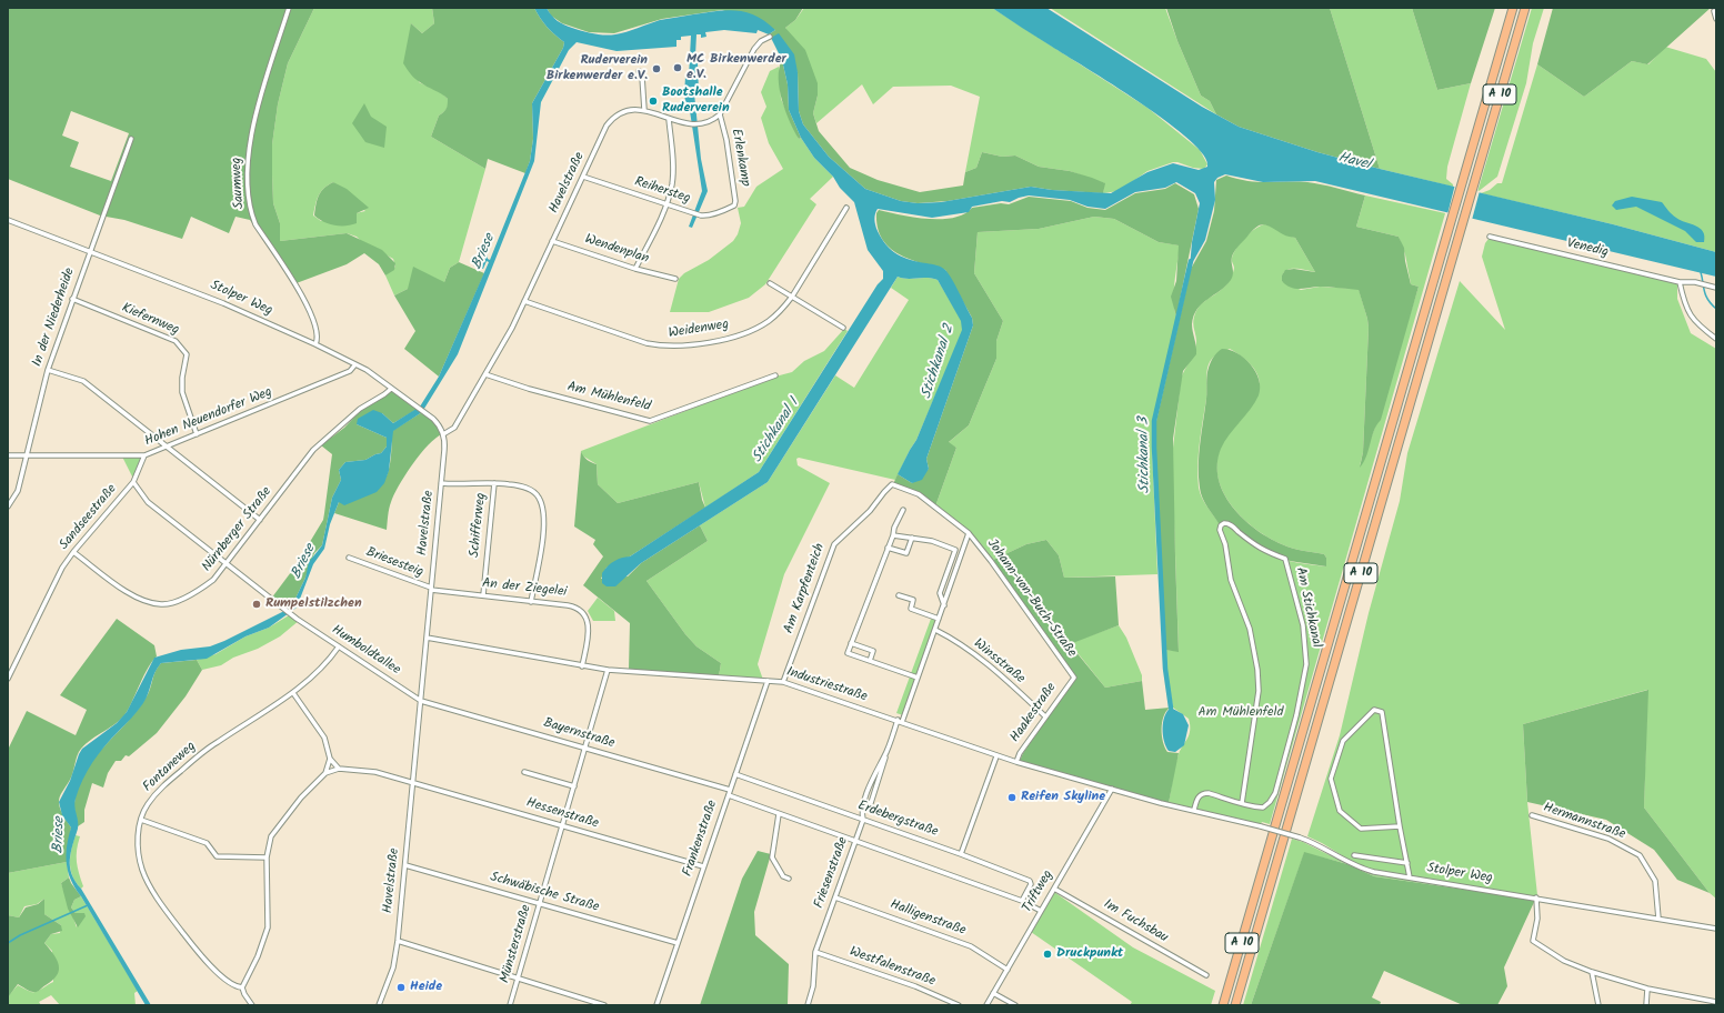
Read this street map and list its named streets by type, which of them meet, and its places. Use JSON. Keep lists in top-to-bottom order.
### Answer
{
  "streets": {
    "highway": ["A 10"],
    "street": [
      "Erlenkamp",
      "Saumweg",
      "Havelstraße",
      "Reihersteg",
      "Venedig",
      "Wendenplan",
      "Stolper Weg",
      "In der Niederheide",
      "Kiefernweg",
      "Weidenweg",
      "Am Mühlenfeld",
      "Hohen Neuendorfer Weg",
      "Sandseestraße",
      "Schifferweg",
      "Nürnberger Straße",
      "Briesesteig",
      "An der Ziegelei",
      "Am Karpfenteich",
      "Johann-von-Buch-Straße",
      "Am Stichkanal",
      "Humboldtallee",
      "Winsstraße",
      "Industriestraße",
      "Haakestraße",
      "Bayernstraße",
      "Fontaneweg",
      "Hessenstraße",
      "Erdebergstraße",
      "Hermannstraße",
      "Frankenstraße",
      "Friesenstraße",
      "Triftweg",
      "Schwäbische Straße",
      "Halligenstraße",
      "Im Fuchsbau",
      "Münsterstraße",
      "Westfalenstraße"
    ]
  },
  "crossings": [
    ["Erlenkamp", "Havelstraße"],
    ["Erlenkamp", "Reihersteg"],
    ["Saumweg", "Stolper Weg"],
    ["Havelstraße", "Reihersteg"],
    ["Havelstraße", "Wendenplan"],
    ["Havelstraße", "Stolper Weg"],
    ["Havelstraße", "Weidenweg"],
    ["Havelstraße", "Am Mühlenfeld"],
    ["Havelstraße", "Briesesteig"],
    ["Havelstraße", "An der Ziegelei"],
    ["Havelstraße", "Humboldtallee"],
    ["Havelstraße", "Industriestraße"],
    ["Havelstraße", "Bayernstraße"],
    ["Havelstraße", "Hessenstraße"],
    ["Havelstraße", "Schwäbische Straße"],
    ["Stolper Weg", "In der Niederheide"],
    ["Stolper Weg", "Hohen Neuendorfer Weg"],
    ["Stolper Weg", "Nürnberger Straße"],
    ["Stolper Weg", "Industriestraße"],
    ["Stolper Weg", "Hermannstraße"],
    ["In der Niederheide", "Kiefernweg"],
    ["In der Niederheide", "Hohen Neuendorfer Weg"],
    ["Kiefernweg", "Hohen Neuendorfer Weg"],
    ["Sandseestraße", "Nürnberger Straße"],
    ["Schifferweg", "An der Ziegelei"],
    ["Nürnberger Straße", "Humboldtallee"],
    ["Briesesteig", "An der Ziegelei"],
    ["An der Ziegelei", "Industriestraße"],
    ["Am Karpfenteich", "Johann-von-Buch-Straße"],
    ["Am Karpfenteich", "Industriestraße"],
    ["Johann-von-Buch-Straße", "Haakestraße"],
    ["Am Stichkanal", "Industriestraße"],
    ["Humboldtallee", "Bayernstraße"],
    ["Humboldtallee", "Fontaneweg"],
    ["Winsstraße", "Haakestraße"],
    ["Industriestraße", "Haakestraße"],
    ["Industriestraße", "Frankenstraße"],
    ["Industriestraße", "Friesenstraße"],
    ["Industriestraße", "Triftweg"],
    ["Industriestraße", "Münsterstraße"],
    ["Bayernstraße", "Frankenstraße"],
    ["Bayernstraße", "Münsterstraße"],
    ["Hessenstraße", "Frankenstraße"],
    ["Hessenstraße", "Münsterstraße"],
    ["Erdebergstraße", "Frankenstraße"],
    ["Erdebergstraße", "Friesenstraße"],
    ["Frankenstraße", "Schwäbische Straße"],
    ["Friesenstraße", "Halligenstraße"],
    ["Friesenstraße", "Westfalenstraße"],
    ["Triftweg", "Halligenstraße"],
    ["Triftweg", "Im Fuchsbau"],
    ["Schwäbische Straße", "Münsterstraße"]
  ],
  "water": [
    "Havel",
    "Briese",
    "Stichkanal 2",
    "Stichkanal 1",
    "Stichkanal 3"
  ],
  "parks": ["Am Mühlenfeld"],
  "places": [
    "MC Birkenwerder e.V.",
    "Ruderverein Birkenwerder e.V.",
    "Bootshalle Ruderverein",
    "Rumpelstilzchen",
    "Reifen Skyline",
    "Druckpunkt",
    "Heide"
  ]
}
